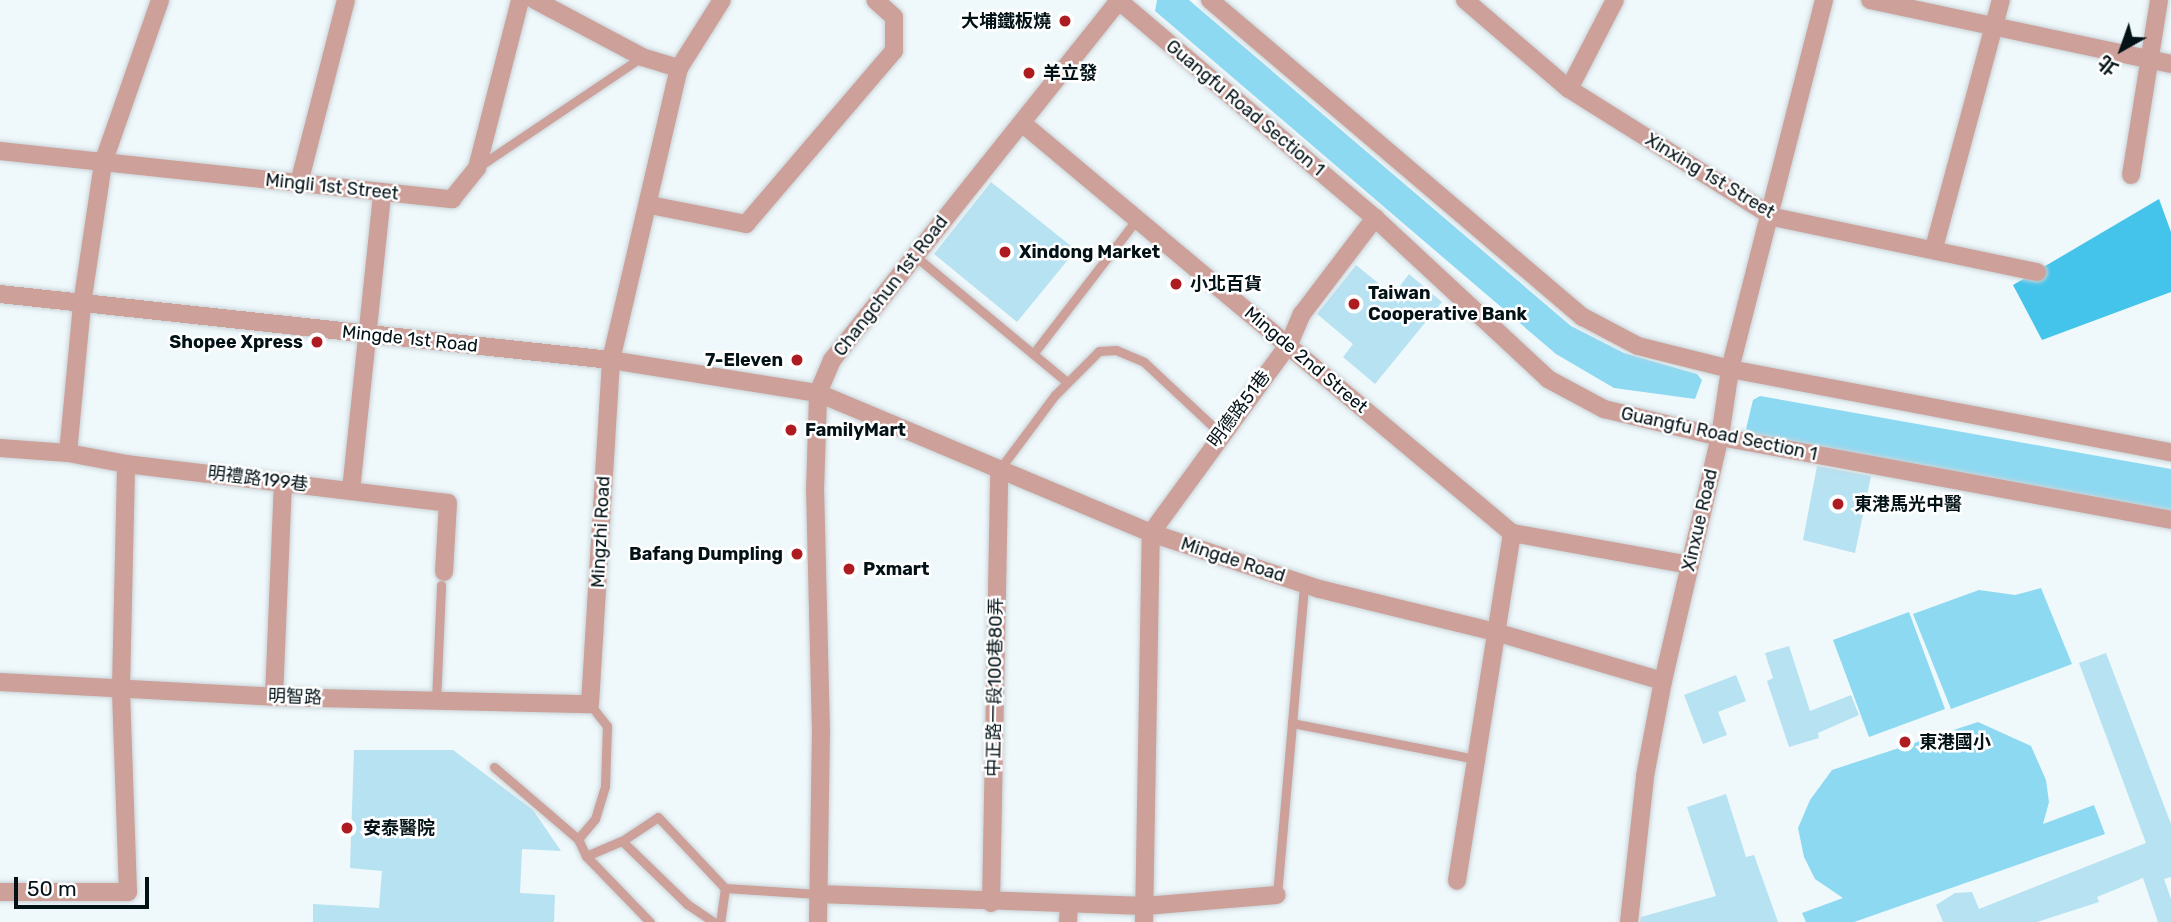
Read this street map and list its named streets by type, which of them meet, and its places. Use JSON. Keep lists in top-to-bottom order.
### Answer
{
  "streets": {
    "street": [
      "Guangfu Road Section 1",
      "Xinxing 1st Street",
      "Mingli 1st Street",
      "Changchun 1st Road",
      "Mingde 1st Road",
      "Mingde 2nd Street",
      "明德路51巷",
      "明禮路199巷",
      "Xinxue Road",
      "Mingzhi Road",
      "Mingde Road",
      "中正路一段100巷80弄",
      "明智路"
    ]
  },
  "crossings": [
    ["Guangfu Road Section 1", "Changchun 1st Road"],
    ["Guangfu Road Section 1", "明德路51巷"],
    ["Guangfu Road Section 1", "Xinxue Road"],
    ["Xinxing 1st Street", "Xinxue Road"],
    ["Changchun 1st Road", "Mingde 1st Road"],
    ["Changchun 1st Road", "Mingde 2nd Street"],
    ["Changchun 1st Road", "Mingde Road"],
    ["Mingde 1st Road", "Mingzhi Road"],
    ["Mingde 1st Road", "Mingde Road"],
    ["Mingde 2nd Street", "明德路51巷"],
    ["明德路51巷", "Mingde Road"],
    ["Xinxue Road", "Mingde Road"],
    ["Mingzhi Road", "明智路"],
    ["Mingde Road", "中正路一段100巷80弄"]
  ],
  "places": [
    "大埔鐵板燒",
    "羊立發",
    "Xindong Market",
    "小北百貨",
    "Taiwan Cooperative Bank",
    "Shopee Xpress",
    "7-Eleven",
    "FamilyMart",
    "東港馬光中醫",
    "Bafang Dumpling",
    "Pxmart",
    "東港國小",
    "安泰醫院"
  ],
  "scale_bar": "50 m",
  "north": "bottom left"
}
